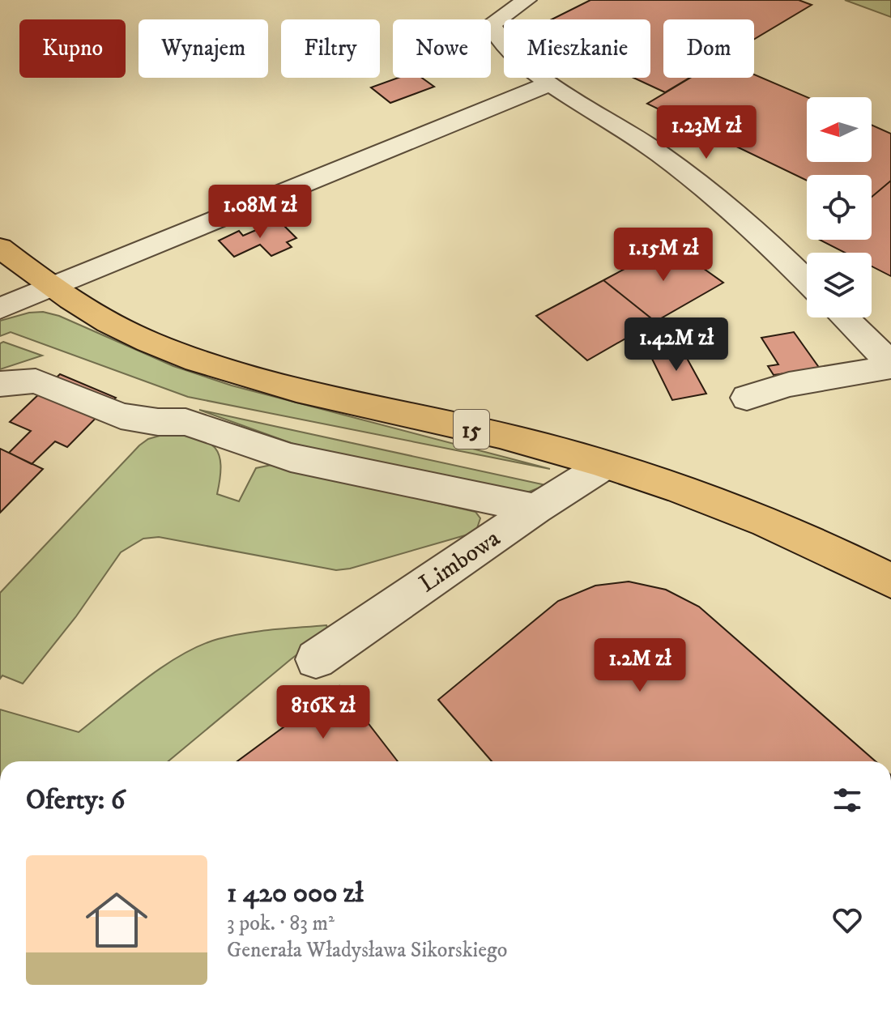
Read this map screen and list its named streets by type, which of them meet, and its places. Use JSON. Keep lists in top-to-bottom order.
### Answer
{
  "streets": {
    "main road": ["15"],
    "street": ["Limbowa"]
  },
  "crossings": [
    ["15", "Limbowa"]
  ],
  "north": "left",
  "page": {
    "chip": [
      "Kupno",
      "Wynajem",
      "Filtry",
      "Nowe",
      "Mieszkanie",
      "Dom"
    ],
    "price": [
      "1.23M zł",
      "1.08M zł",
      "1.15M zł",
      "1.42M zł",
      "1.2M zł",
      "816K zł"
    ],
    "heading": "Oferty: 6",
    "list": [
      {
        "name": "1 420 000 zł",
        "note": "3 pok. · 83 m² · Generała Władysława Sikorskiego"
      }
    ]
  }
}
